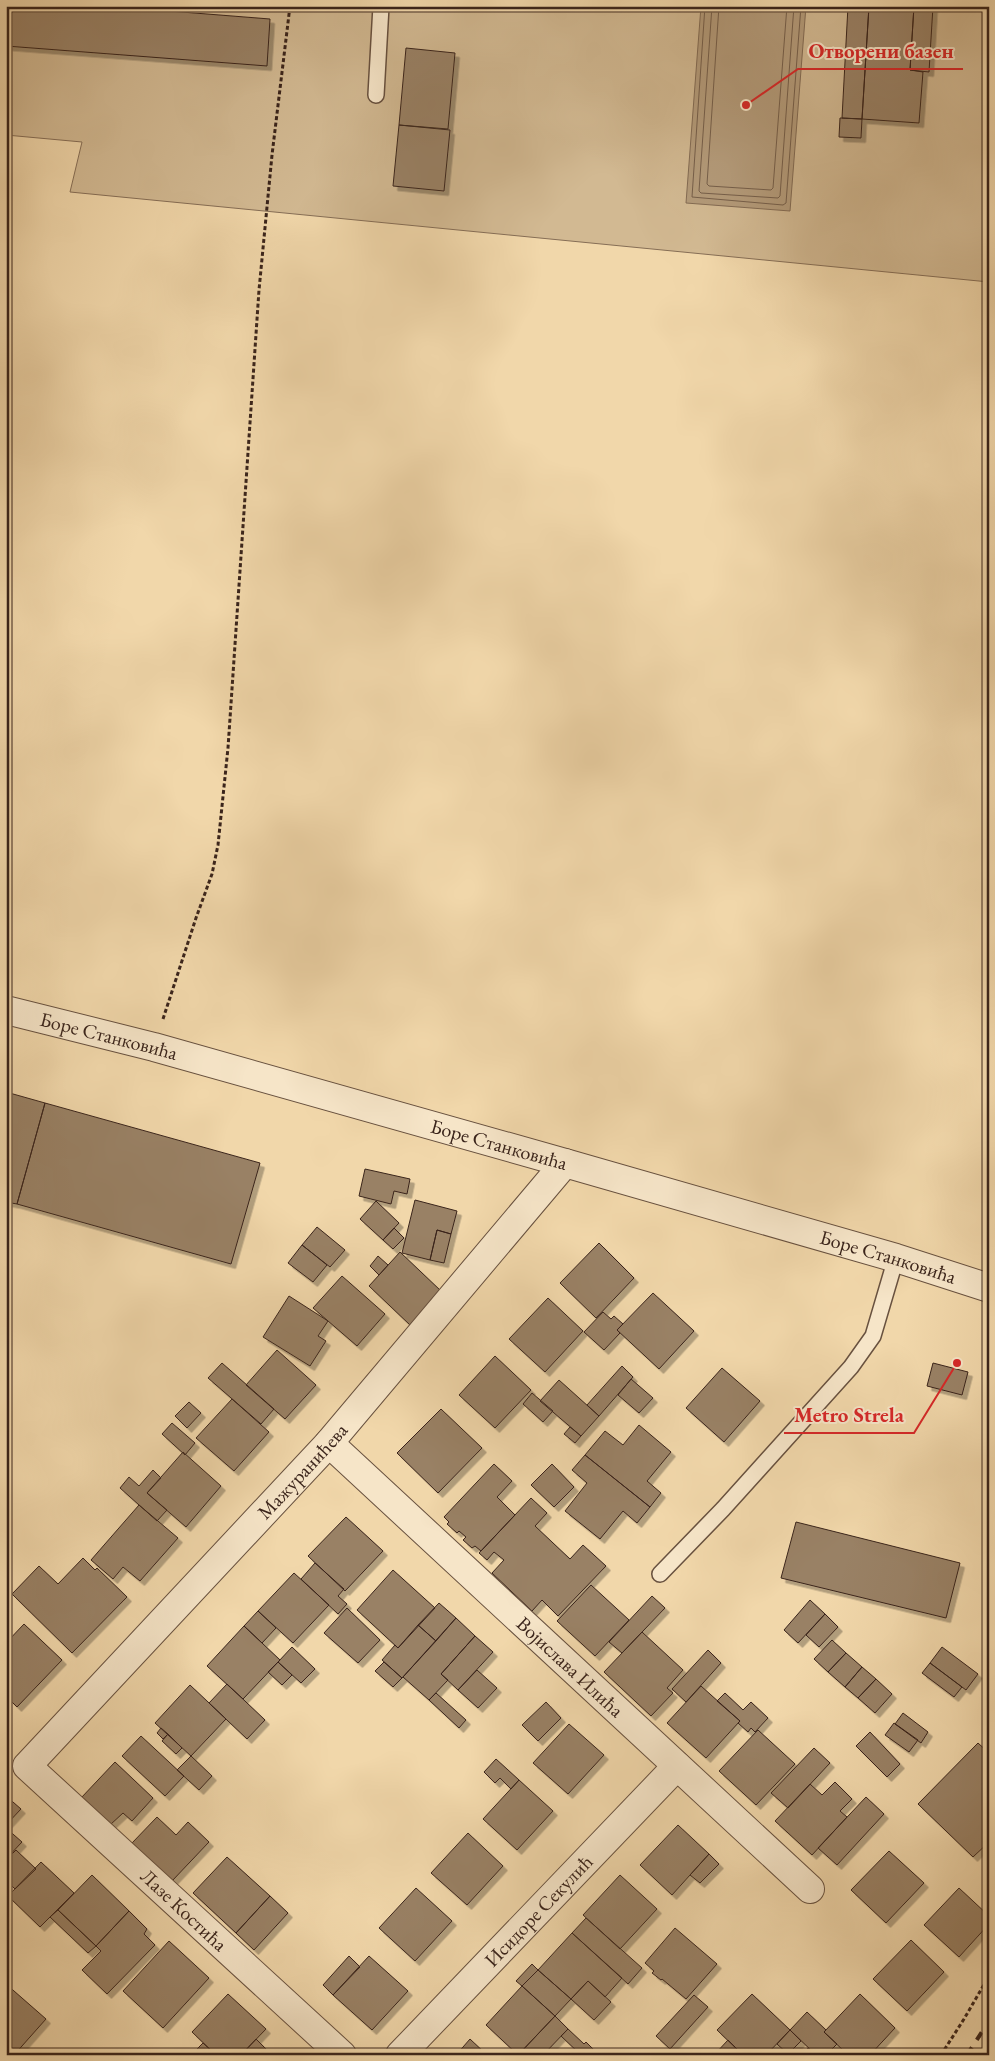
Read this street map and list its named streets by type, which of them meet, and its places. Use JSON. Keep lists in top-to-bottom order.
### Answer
{
  "streets": {
    "street": [
      "Боре Станковића",
      "Мажуранићева",
      "Војислава Илића",
      "Лазе Костића",
      "Исидоре Секулић"
    ]
  },
  "crossings": [
    ["Боре Станковића", "Мажуранићева"],
    ["Мажуранићева", "Војислава Илића"],
    ["Мажуранићева", "Лазе Костића"],
    ["Војислава Илића", "Исидоре Секулић"]
  ],
  "places": ["Отворени базен", "Metro Strela"]
}
